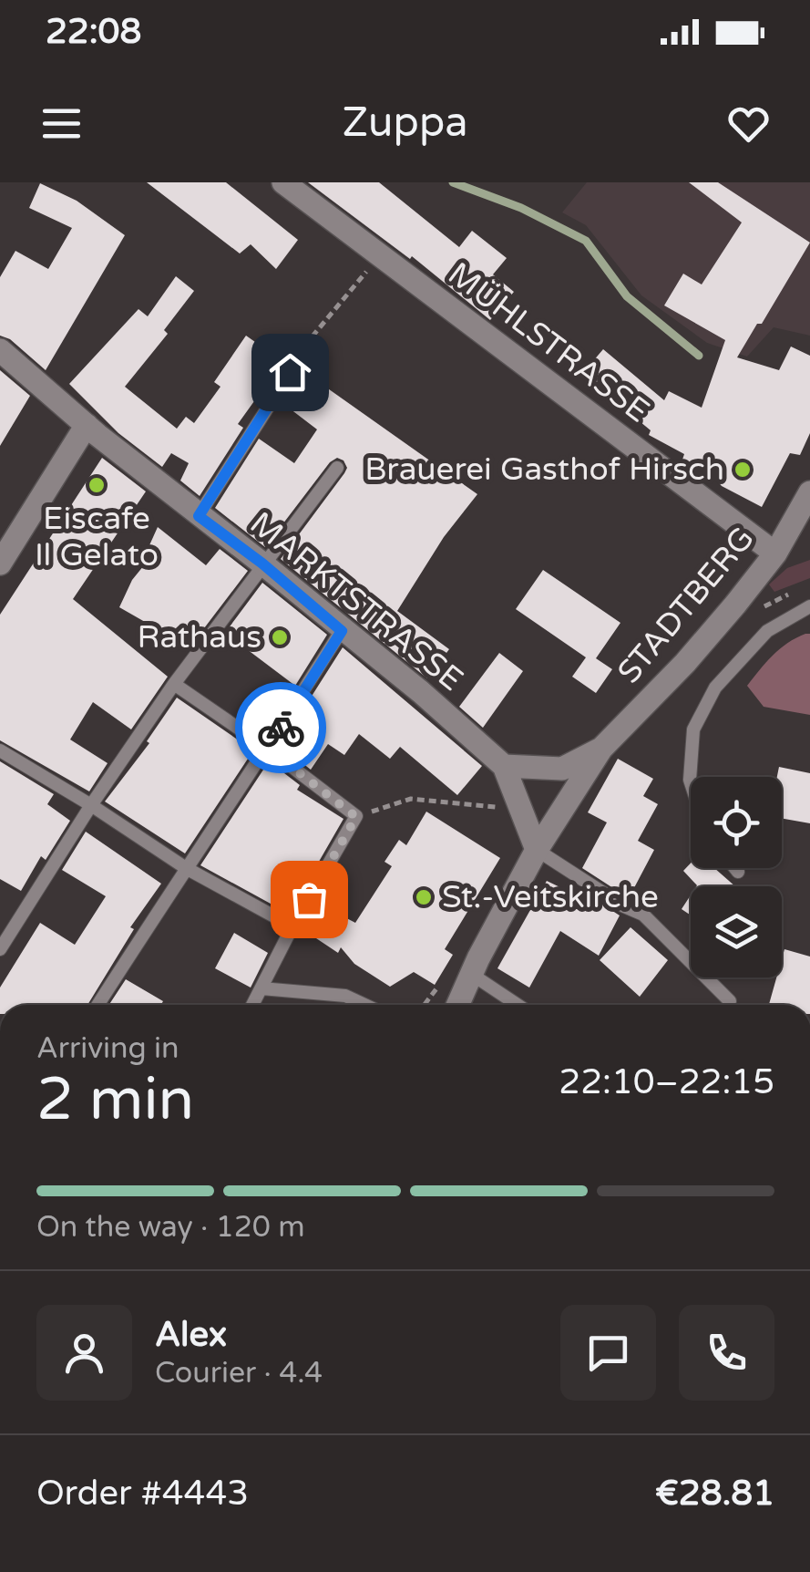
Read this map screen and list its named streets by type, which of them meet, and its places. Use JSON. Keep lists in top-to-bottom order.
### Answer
{
  "streets": {
    "street": ["MÜHLSTRASSE", "MARKTSTRASSE", "STADTBERG"]
  },
  "crossings": [
    ["MÜHLSTRASSE", "STADTBERG"]
  ],
  "places": [
    "Brauerei Gasthof Hirsch",
    "Eiscafe Il Gelato",
    "Rathaus",
    "St.-Veitskirche"
  ],
  "page": {
    "status": "22:08",
    "header": "Zuppa",
    "heading": ["2 min", "Arriving in", "22:10–22:15"],
    "panel": [
      "Alex",
      "Courier · 4.4",
      "Order #4443",
      "€28.81"
    ],
    "bar": "On the way · 120 m"
  }
}
